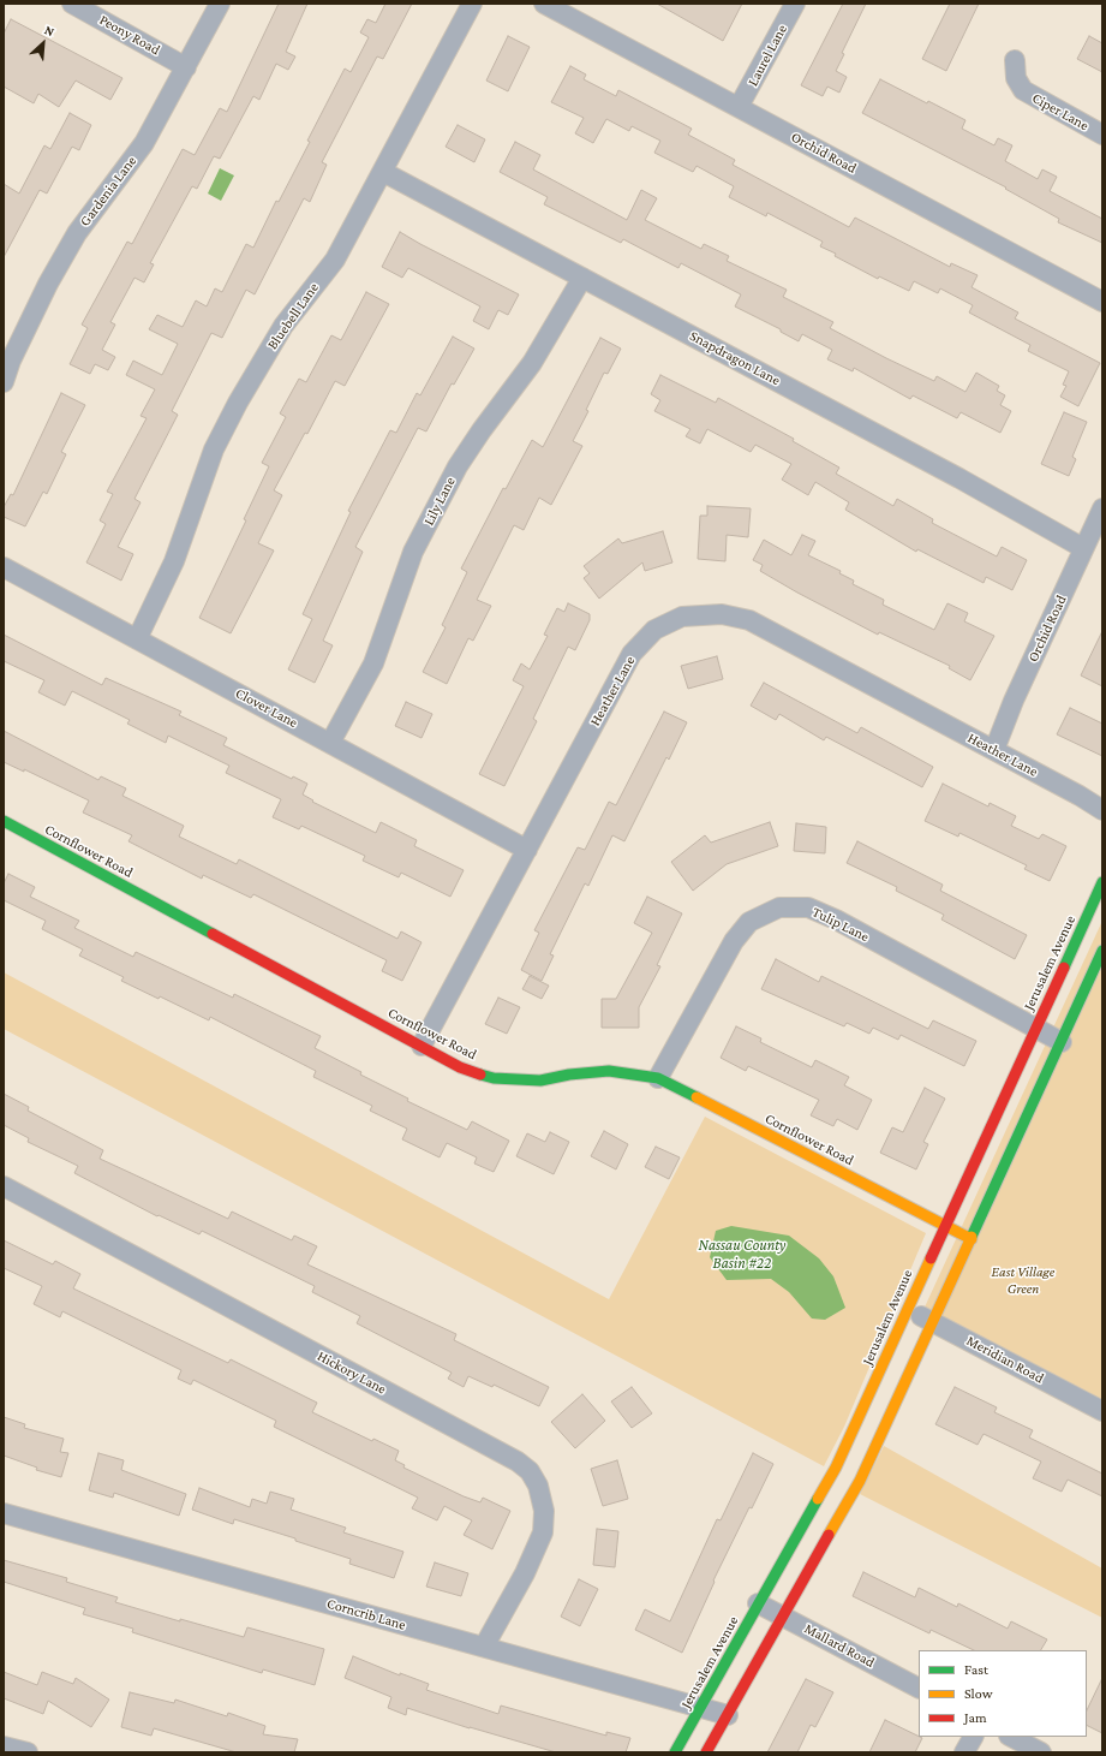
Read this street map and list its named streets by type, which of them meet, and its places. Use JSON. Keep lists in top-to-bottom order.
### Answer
{
  "streets": {
    "main road": ["Cornflower Road", "Jerusalem Avenue"],
    "street": [
      "Peony Road",
      "Laurel Lane",
      "Ciper Lane",
      "Orchid Road",
      "Gardenia Lane",
      "Bluebell Lane",
      "Snapdragon Lane",
      "Lily Lane",
      "Heather Lane",
      "Clover Lane",
      "Tulip Lane",
      "Meridian Road",
      "Hickory Lane",
      "Corncrib Lane",
      "Mallard Road"
    ]
  },
  "crossings": [
    ["Peony Road", "Gardenia Lane"],
    ["Laurel Lane", "Orchid Road"],
    ["Orchid Road", "Snapdragon Lane"],
    ["Orchid Road", "Heather Lane"],
    ["Bluebell Lane", "Snapdragon Lane"],
    ["Bluebell Lane", "Clover Lane"],
    ["Snapdragon Lane", "Lily Lane"],
    ["Lily Lane", "Clover Lane"],
    ["Heather Lane", "Clover Lane"],
    ["Heather Lane", "Cornflower Road"],
    ["Cornflower Road", "Tulip Lane"],
    ["Cornflower Road", "Jerusalem Avenue"],
    ["Tulip Lane", "Jerusalem Avenue"],
    ["Jerusalem Avenue", "Meridian Road"],
    ["Jerusalem Avenue", "Corncrib Lane"],
    ["Jerusalem Avenue", "Mallard Road"],
    ["Hickory Lane", "Corncrib Lane"]
  ],
  "water": ["Nassau County Basin #22"],
  "parks": ["East Village Green"],
  "legend": ["Fast", "Slow", "Jam"],
  "north": "top right"
}
